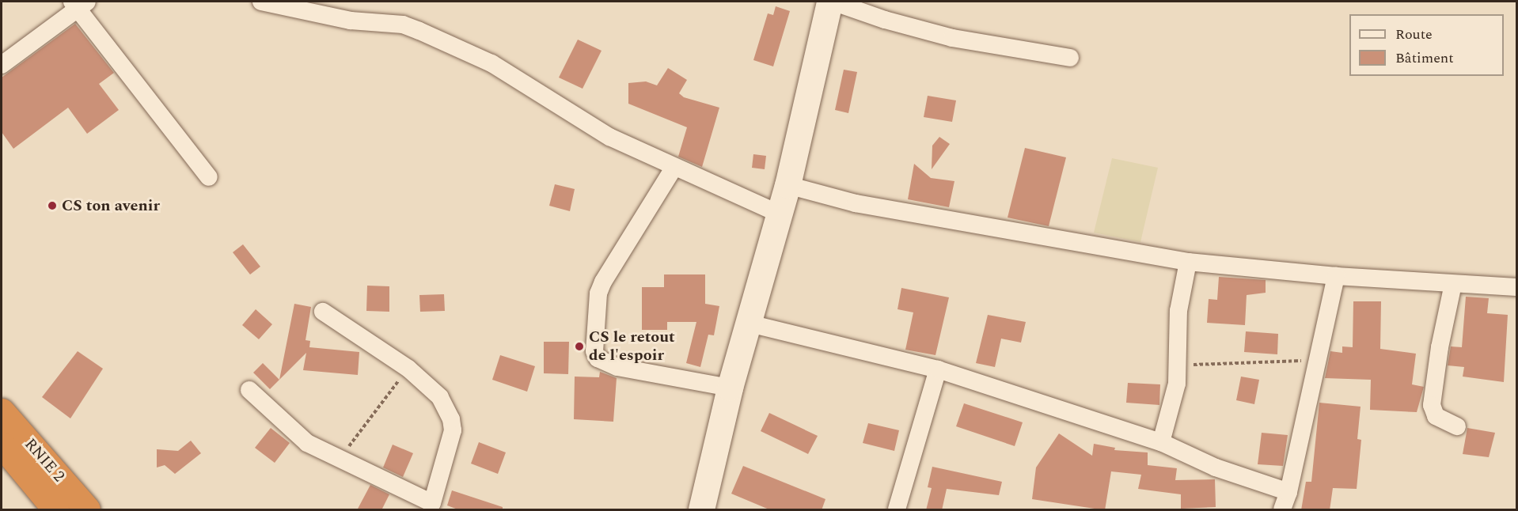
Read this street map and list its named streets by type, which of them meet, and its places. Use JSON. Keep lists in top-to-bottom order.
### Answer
{
  "streets": {
    "highway": ["RNIE 2"]
  },
  "places": ["CS ton avenir", "CS le retout de l'espoir"],
  "legend": ["Route", "Bâtiment"]
}
